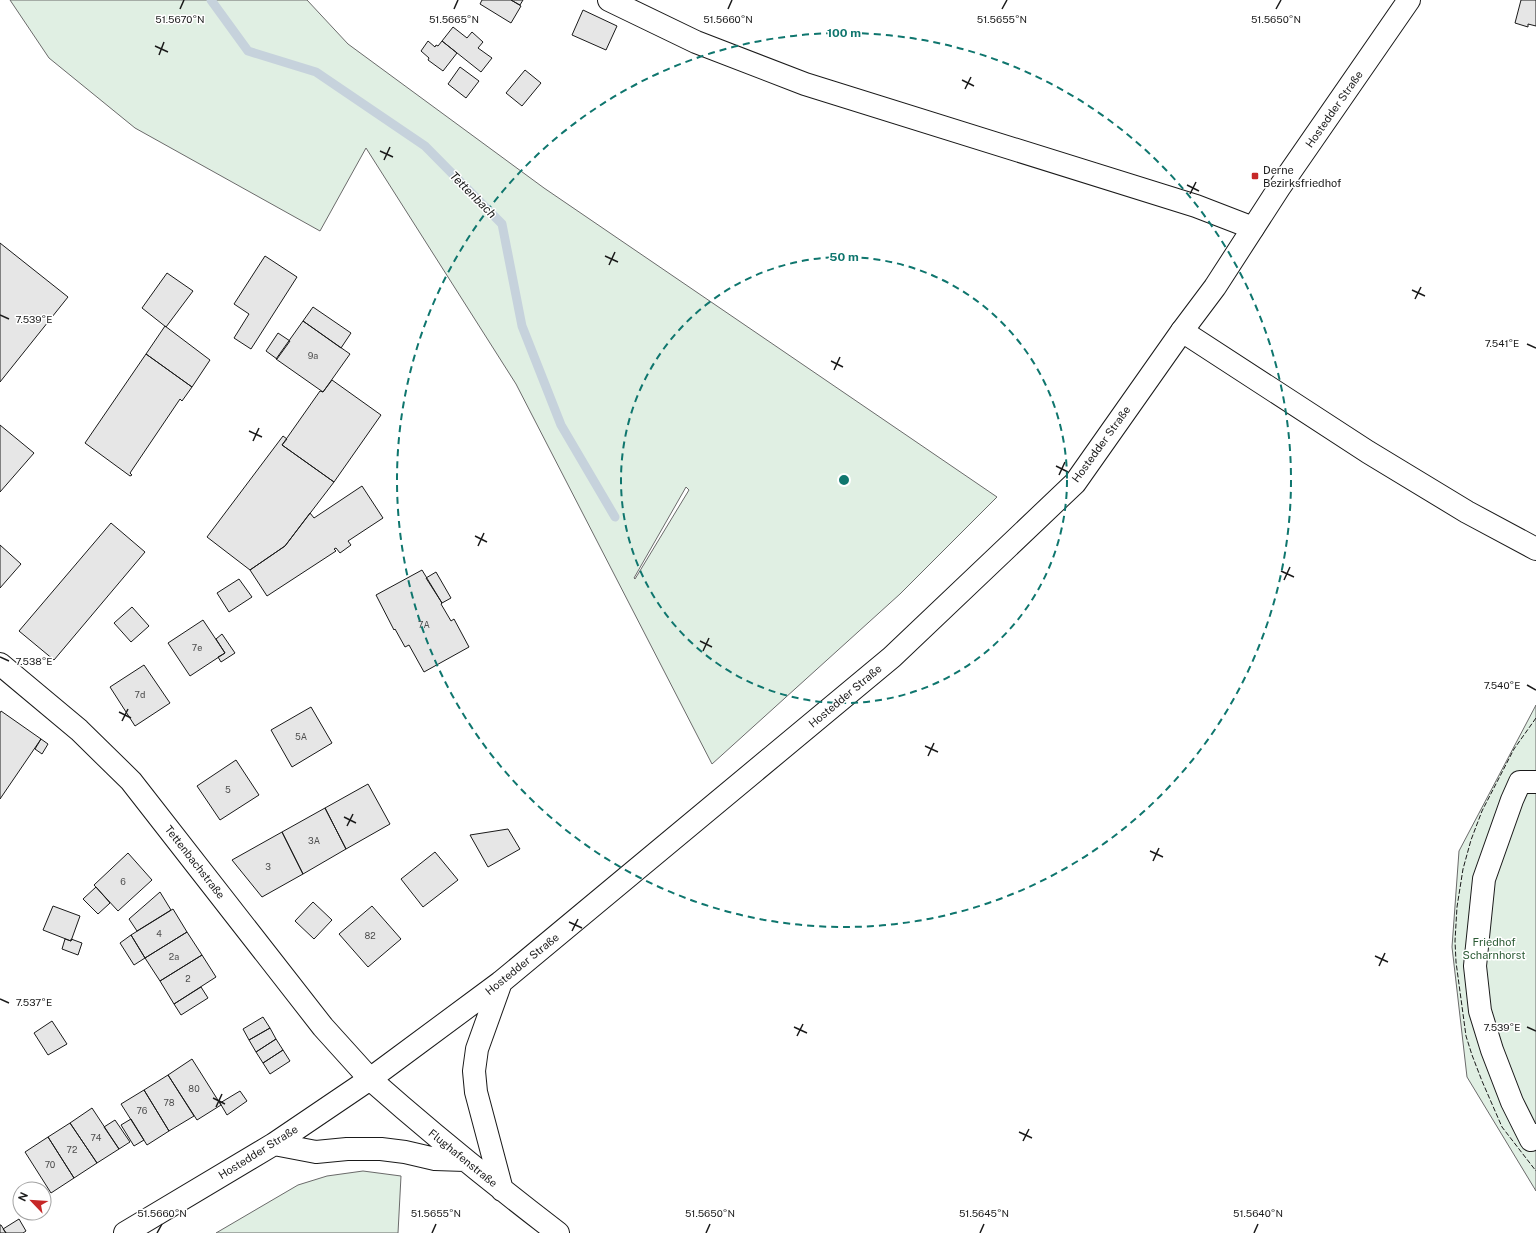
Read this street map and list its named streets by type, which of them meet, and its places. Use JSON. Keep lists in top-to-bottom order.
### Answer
{
  "streets": {
    "main road": ["Hostedder Straße", "Tettenbachstraße", "Flughafenstraße"]
  },
  "crossings": [
    ["Hostedder Straße", "Tettenbachstraße"],
    ["Hostedder Straße", "Flughafenstraße"],
    ["Tettenbachstraße", "Flughafenstraße"]
  ],
  "water": ["Tettenbach"],
  "parks": ["Friedhof Scharnhorst"],
  "places": {
    "transit": ["Derne Bezirksfriedhof"]
  },
  "house_numbers": [
    "9a",
    "7A",
    "7e",
    "7d",
    "5A",
    "5",
    "3A",
    "3",
    "6",
    "4",
    "82",
    "2a",
    "2",
    "80",
    "78",
    "76",
    "74",
    "72",
    "70"
  ],
  "north": "top left",
  "coordinates": [
    "51.5670°N",
    "51.5665°N",
    "51.5660°N",
    "51.5655°N",
    "51.5650°N",
    "7.539°E",
    "7.541°E",
    "7.538°E",
    "7.540°E",
    "7.537°E",
    "51.5645°N",
    "51.5640°N"
  ],
  "rings": ["100 m", "50 m"]
}
